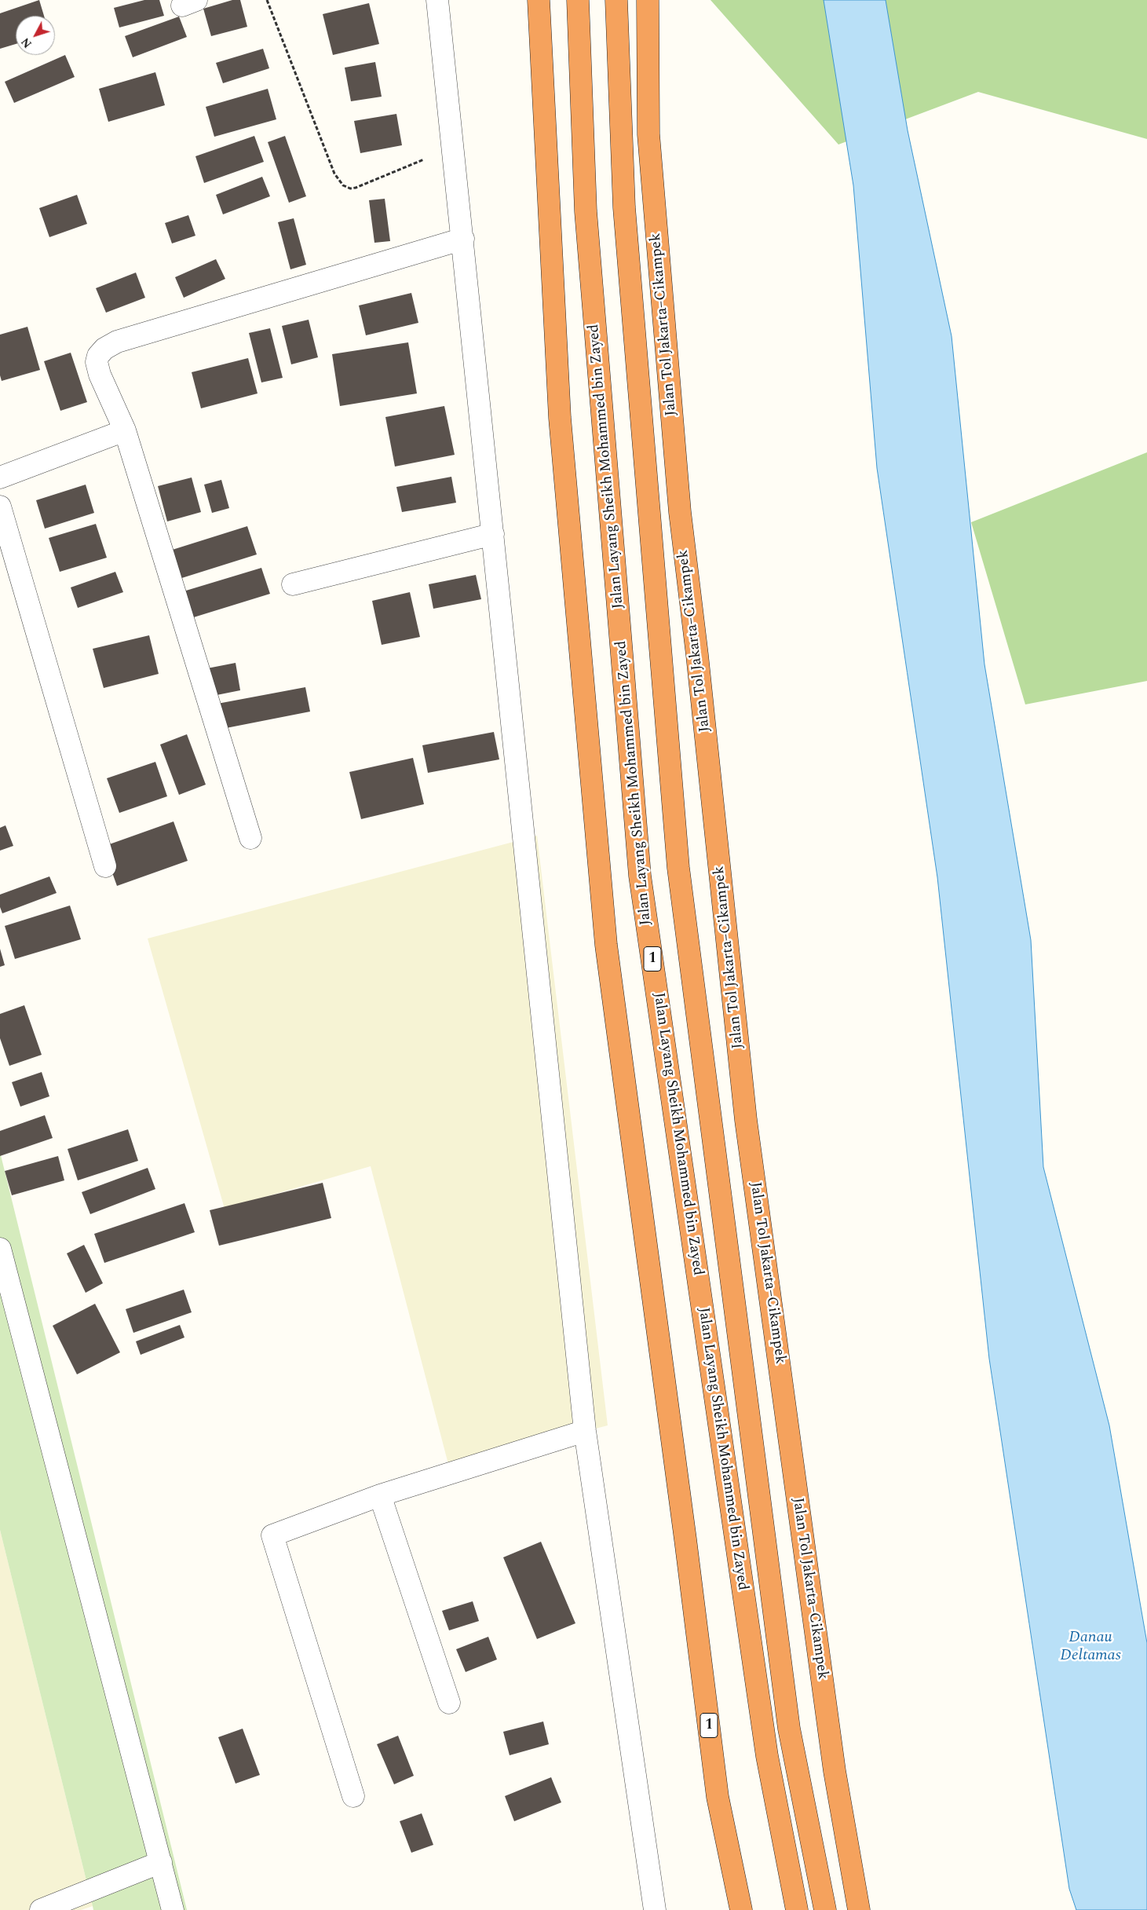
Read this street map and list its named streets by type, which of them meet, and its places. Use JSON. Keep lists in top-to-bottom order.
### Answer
{
  "streets": {
    "highway": ["Jalan Tol Jakarta–Cikampek", "Jalan Layang Sheikh Mohammed bin Zayed", "1"]
  },
  "water": ["Danau Deltamas"],
  "north": "bottom left"
}
